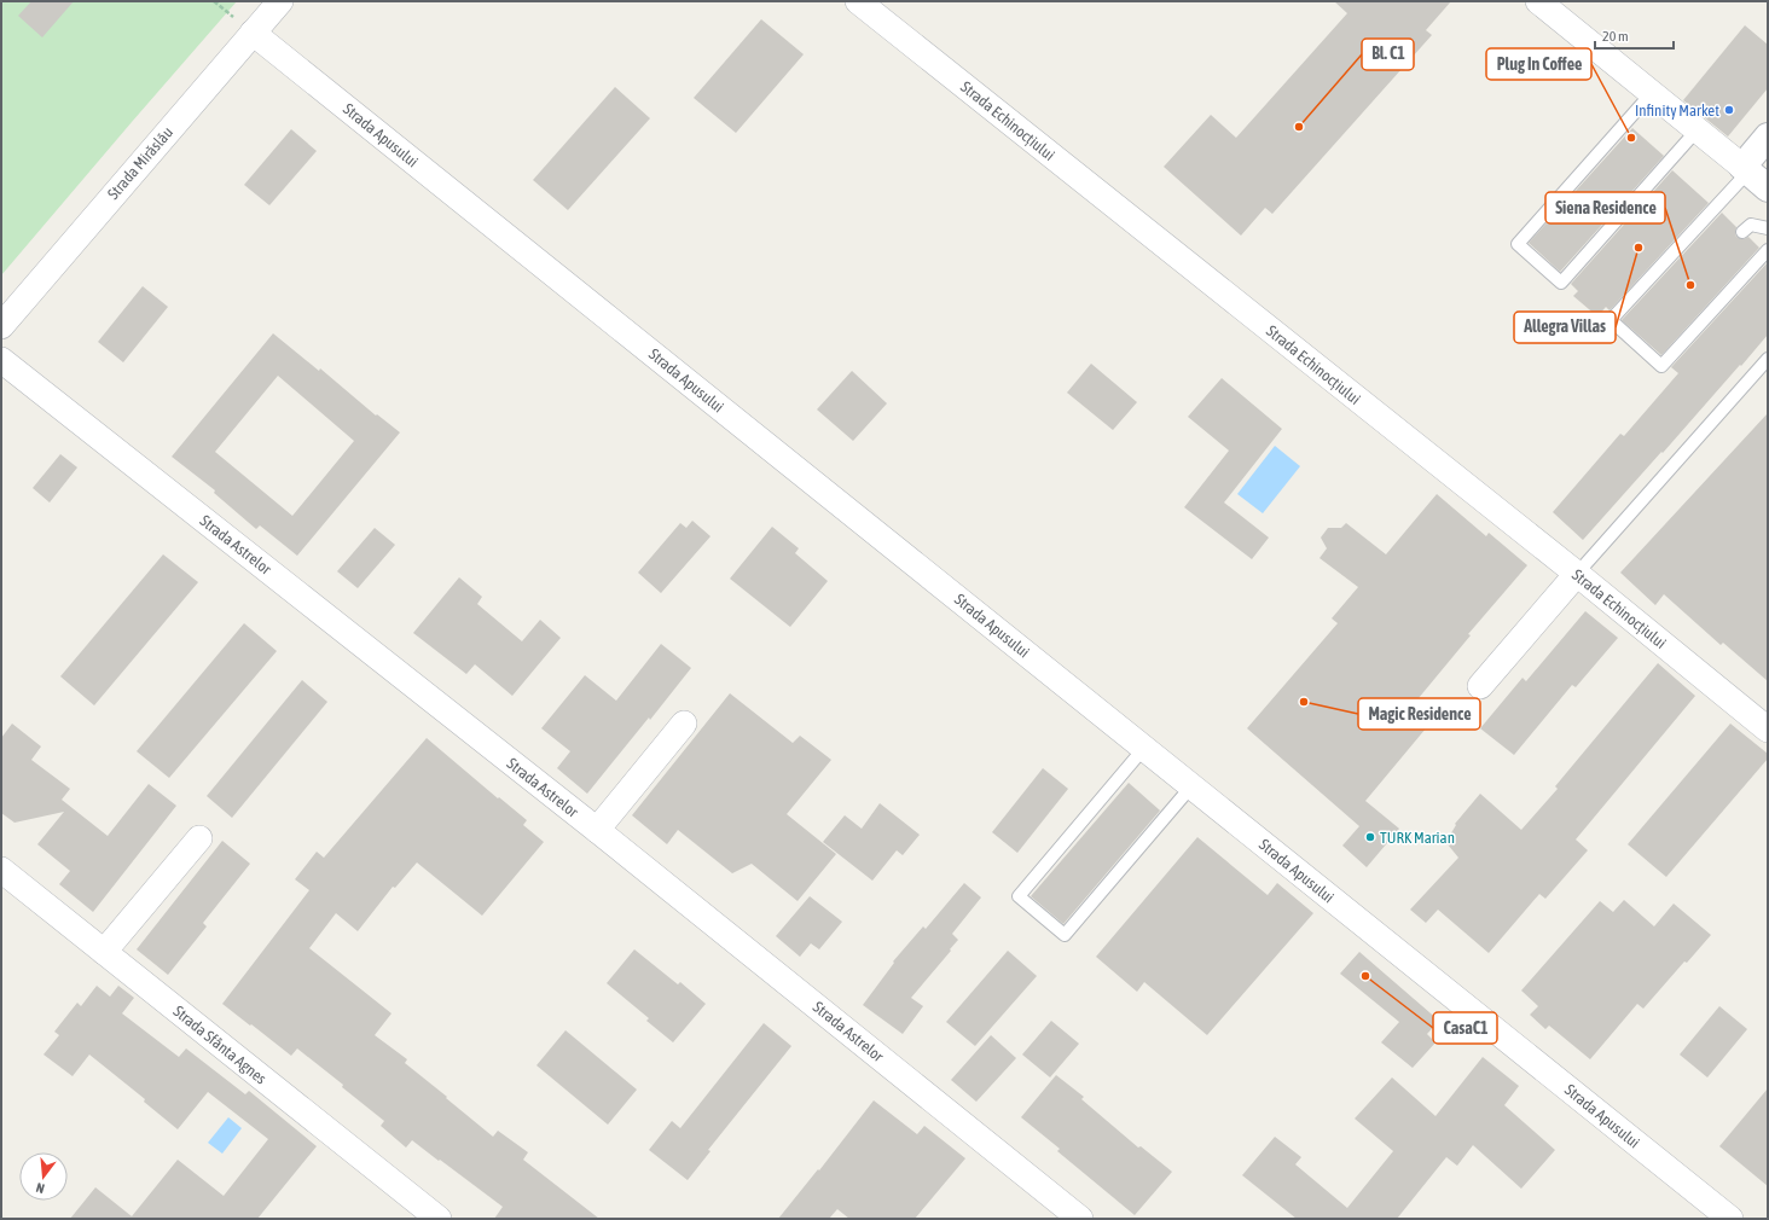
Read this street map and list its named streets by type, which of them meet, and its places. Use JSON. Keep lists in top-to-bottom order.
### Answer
{
  "streets": {
    "street": [
      "Strada Echinocțiului",
      "Strada Apusului",
      "Strada Mirăslău",
      "Strada Astrelor",
      "Strada Sfânta Agnes"
    ]
  },
  "crossings": [
    ["Strada Apusului", "Strada Mirăslău"]
  ],
  "places": [
    "Infinity Market",
    "Bl. C1",
    "Plug In Coffee",
    "Allegra Villas",
    "Siena Residence",
    "Magic Residence",
    "TURK Marian",
    "CasaC1"
  ],
  "scale_bar": "20 m",
  "north": "bottom"
}
